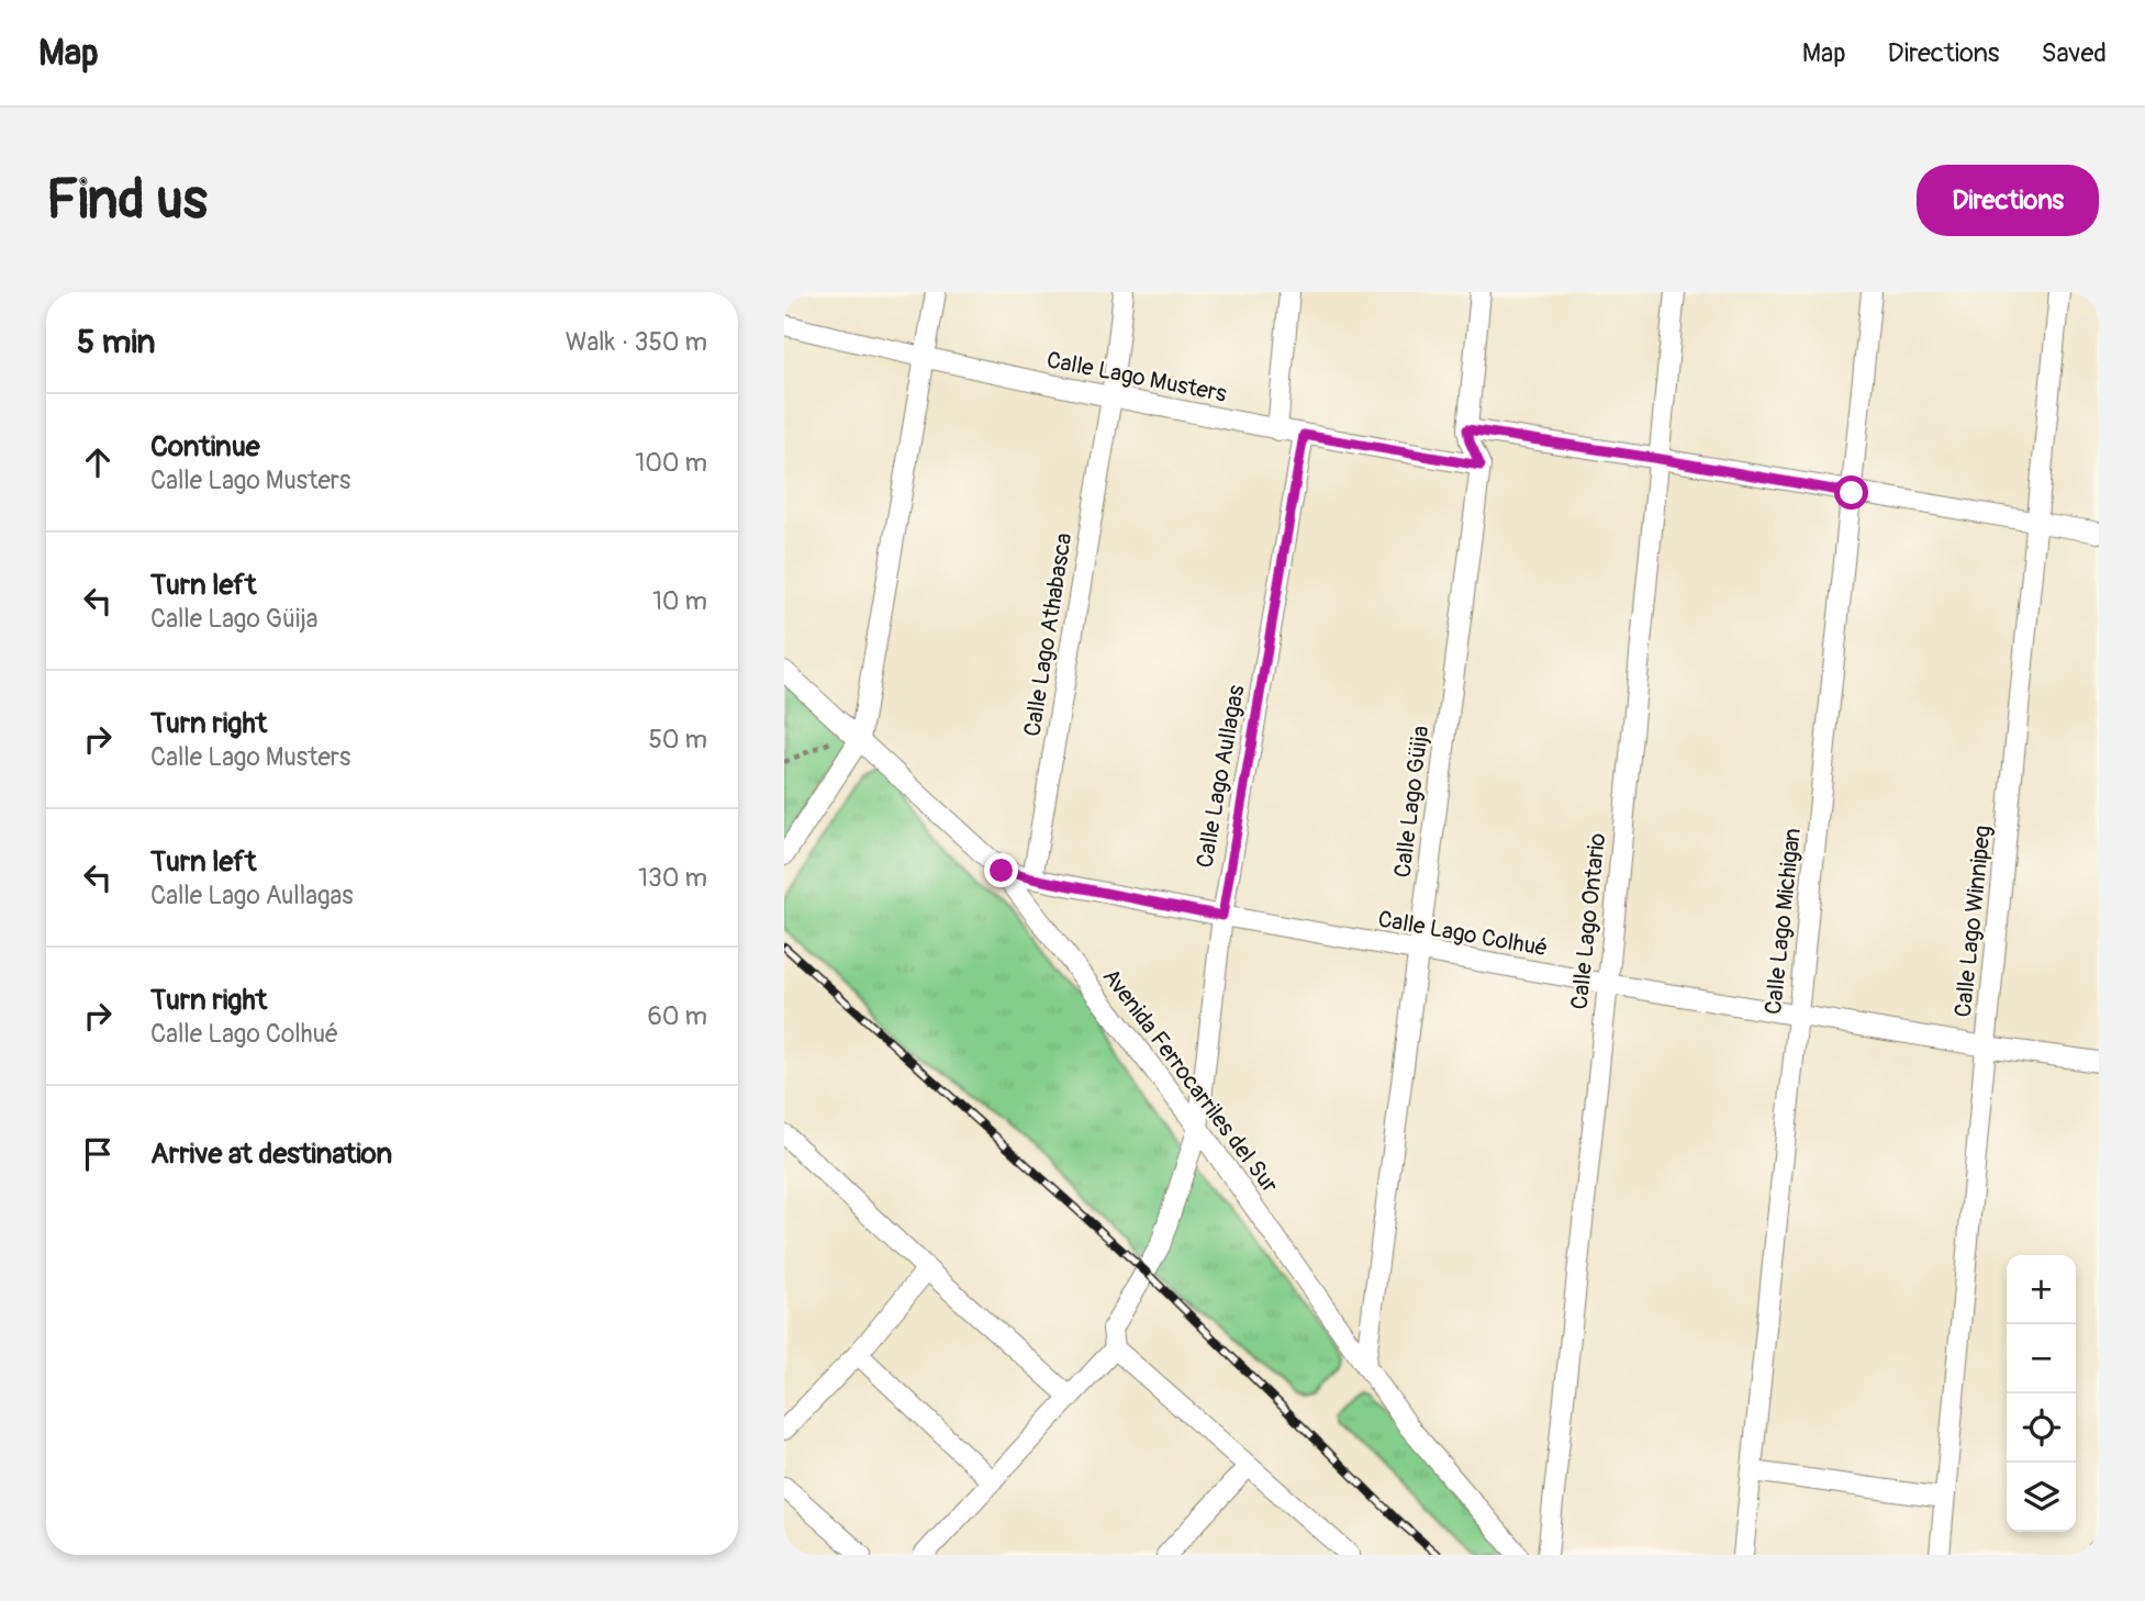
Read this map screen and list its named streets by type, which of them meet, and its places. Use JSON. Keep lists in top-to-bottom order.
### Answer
{
  "streets": {
    "street": [
      "Calle Lago Musters",
      "Calle Lago Athabasca",
      "Calle Lago Aullagas",
      "Calle Lago Güija",
      "Calle Lago Ontario",
      "Calle Lago Michigan",
      "Calle Lago Winnipeg",
      "Calle Lago Colhué",
      "Avenida Ferrocarriles del Sur"
    ]
  },
  "crossings": [
    ["Calle Lago Musters", "Calle Lago Athabasca"],
    ["Calle Lago Musters", "Calle Lago Aullagas"],
    ["Calle Lago Musters", "Calle Lago Güija"],
    ["Calle Lago Athabasca", "Calle Lago Colhué"],
    ["Calle Lago Aullagas", "Calle Lago Colhué"],
    ["Calle Lago Aullagas", "Avenida Ferrocarriles del Sur"],
    ["Calle Lago Güija", "Calle Lago Colhué"],
    ["Calle Lago Güija", "Avenida Ferrocarriles del Sur"],
    ["Calle Lago Ontario", "Calle Lago Colhué"],
    ["Calle Lago Michigan", "Calle Lago Colhué"],
    ["Calle Lago Winnipeg", "Calle Lago Colhué"],
    ["Calle Lago Colhué", "Avenida Ferrocarriles del Sur"]
  ],
  "page": {
    "header": "Map",
    "nav": ["Map", "Directions", "Saved"],
    "buttons": "Directions",
    "title": "Find us",
    "heading": ["5 min", "Walk · 350 m"],
    "list": [
      ["Continue", "Calle Lago Musters", "100 m"],
      ["Turn left", "Calle Lago Güija", "10 m"],
      ["Turn right", "Calle Lago Musters", "50 m"],
      ["Turn left", "Calle Lago Aullagas", "130 m"],
      ["Turn right", "Calle Lago Colhué", "60 m"],
      "Arrive at destination"
    ],
    "map_buttons": ["+", "−"]
  }
}
